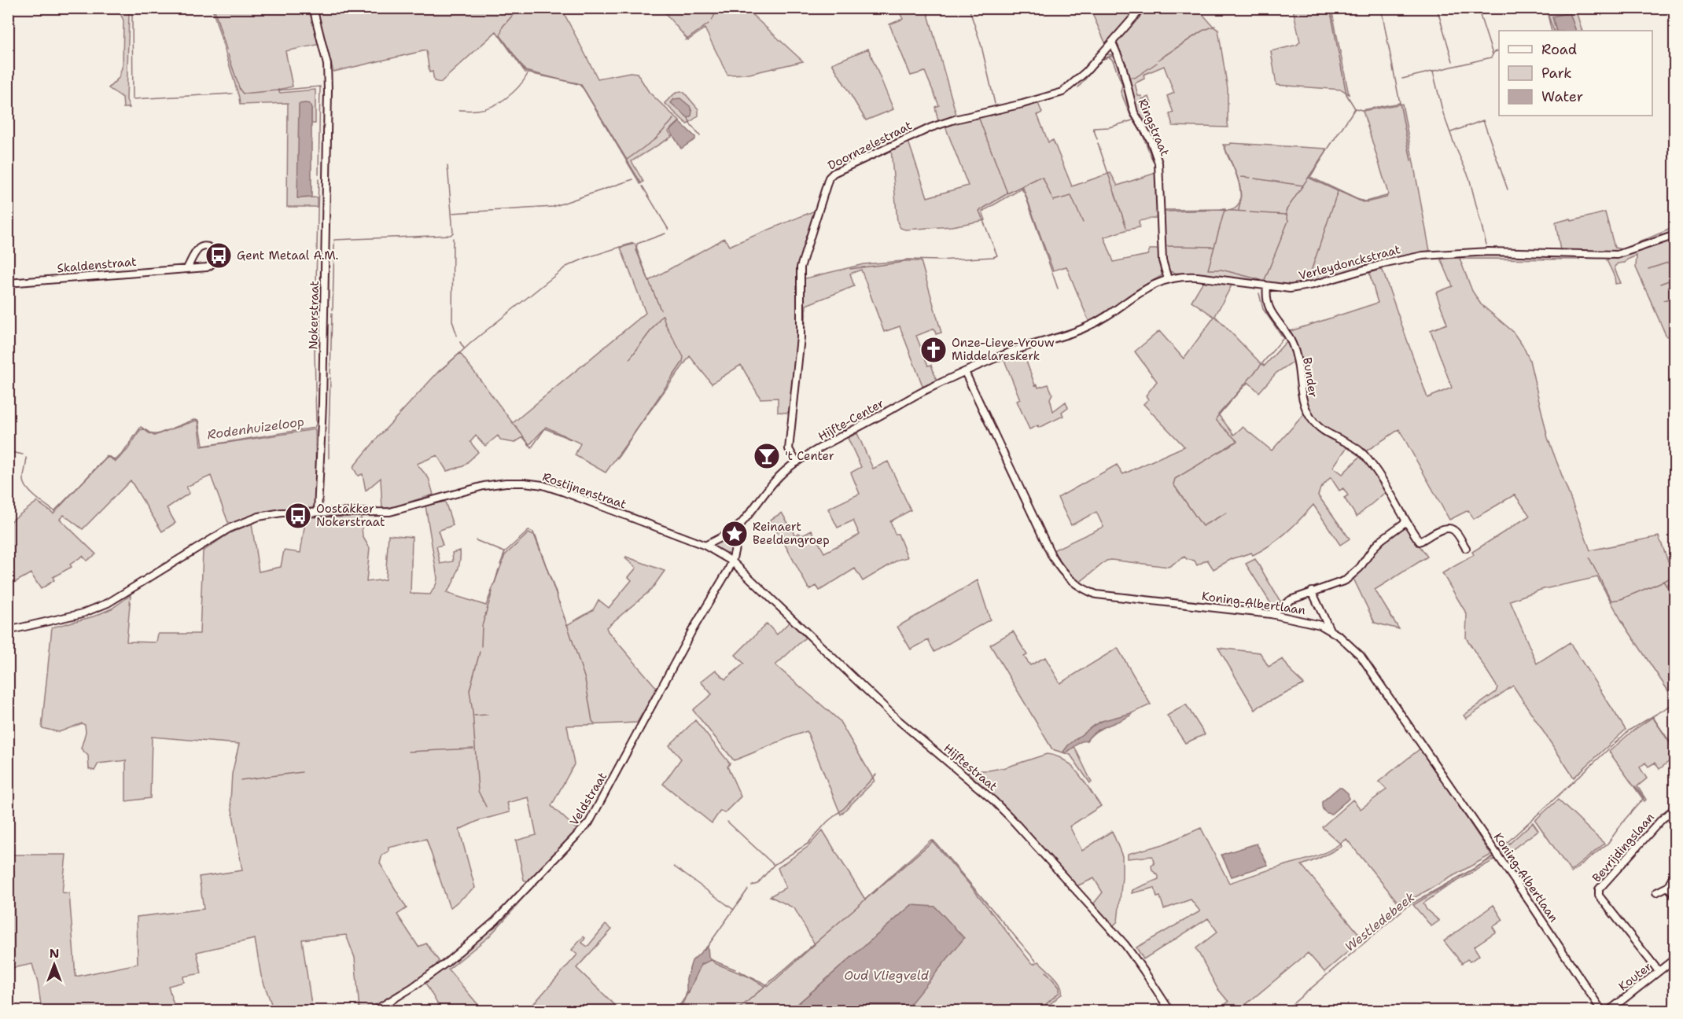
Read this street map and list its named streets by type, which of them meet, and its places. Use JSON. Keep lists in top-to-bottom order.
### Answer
{
  "streets": {
    "street": [
      "Ringstraat",
      "Doornzelestraat",
      "Verleydonckstraat",
      "Skaldenstraat",
      "Nokerstraat",
      "Bunder",
      "Hijfte-Center",
      "Rostijnenstraat",
      "Koning-Albertlaan",
      "Hijftestraat",
      "Veldstraat",
      "Bevrijdingslaan",
      "Kouter"
    ]
  },
  "crossings": [
    ["Ringstraat", "Doornzelestraat"],
    ["Ringstraat", "Verleydonckstraat"],
    ["Doornzelestraat", "Hijfte-Center"],
    ["Verleydonckstraat", "Bunder"],
    ["Verleydonckstraat", "Hijfte-Center"],
    ["Verleydonckstraat", "Koning-Albertlaan"],
    ["Nokerstraat", "Rostijnenstraat"],
    ["Hijfte-Center", "Rostijnenstraat"],
    ["Hijfte-Center", "Koning-Albertlaan"],
    ["Hijfte-Center", "Hijftestraat"],
    ["Hijfte-Center", "Veldstraat"],
    ["Rostijnenstraat", "Hijftestraat"],
    ["Rostijnenstraat", "Veldstraat"],
    ["Hijftestraat", "Veldstraat"],
    ["Bevrijdingslaan", "Kouter"]
  ],
  "water": ["Rodenhuizeloop", "Westledebeek", "Oud Vliegveld"],
  "places": {
    "bus stop": ["Gent Metaal A.M.", "Oostakker Nokerstraat"],
    "church": ["Onze-Lieve-Vrouw Middelareskerk"],
    "bar": ["'t Center"],
    "place": ["Reinaert Beeldengroep"]
  },
  "legend": ["Road", "Park", "Water"],
  "north": "top"
}
